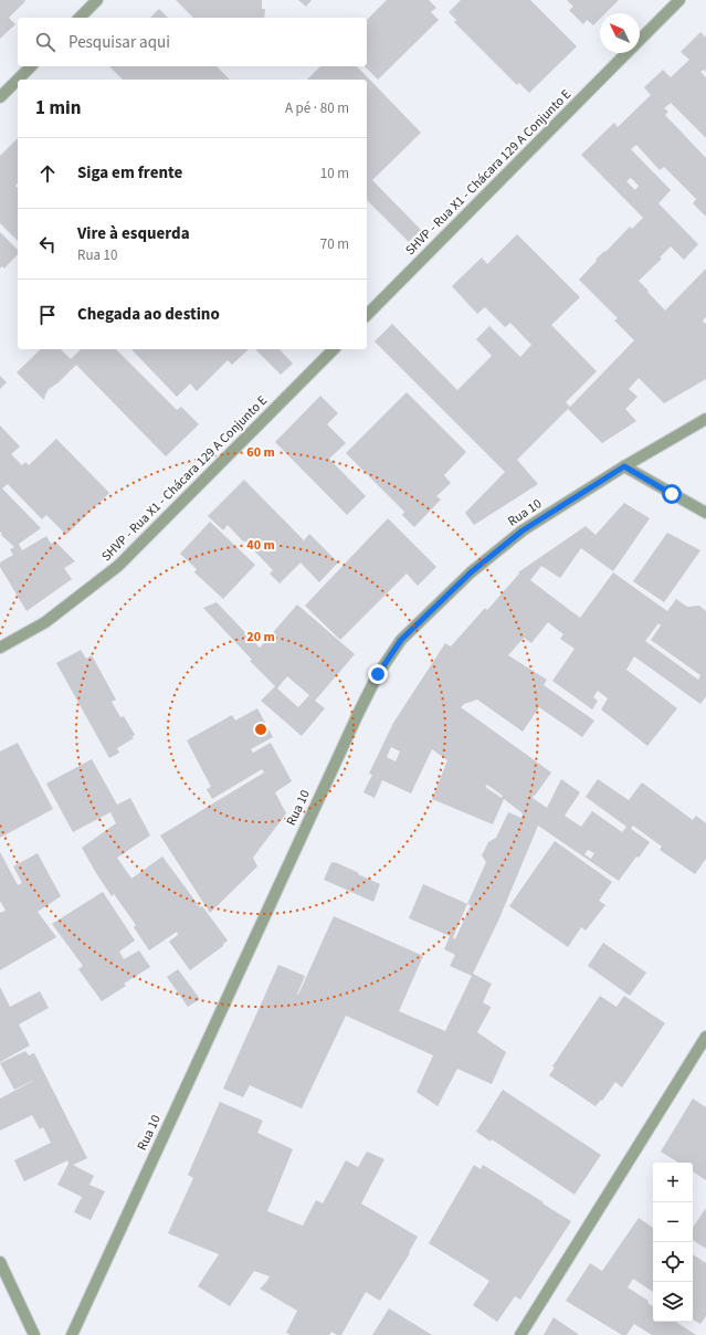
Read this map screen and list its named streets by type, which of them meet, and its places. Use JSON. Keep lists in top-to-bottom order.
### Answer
{
  "streets": {
    "street": ["SHVP - Rua X1 - Chácara 129 A Conjunto E", "Rua 10"]
  },
  "north": "top left",
  "page": {
    "search": "Pesquisar aqui",
    "heading": ["1 min", "A pé · 80 m"],
    "list": [
      ["Siga em frente", "10 m"],
      ["Vire à esquerda", "Rua 10", "70 m"],
      "Chegada ao destino"
    ],
    "map_buttons": ["+", "−"]
  },
  "rings": ["60 m", "40 m", "20 m"]
}
